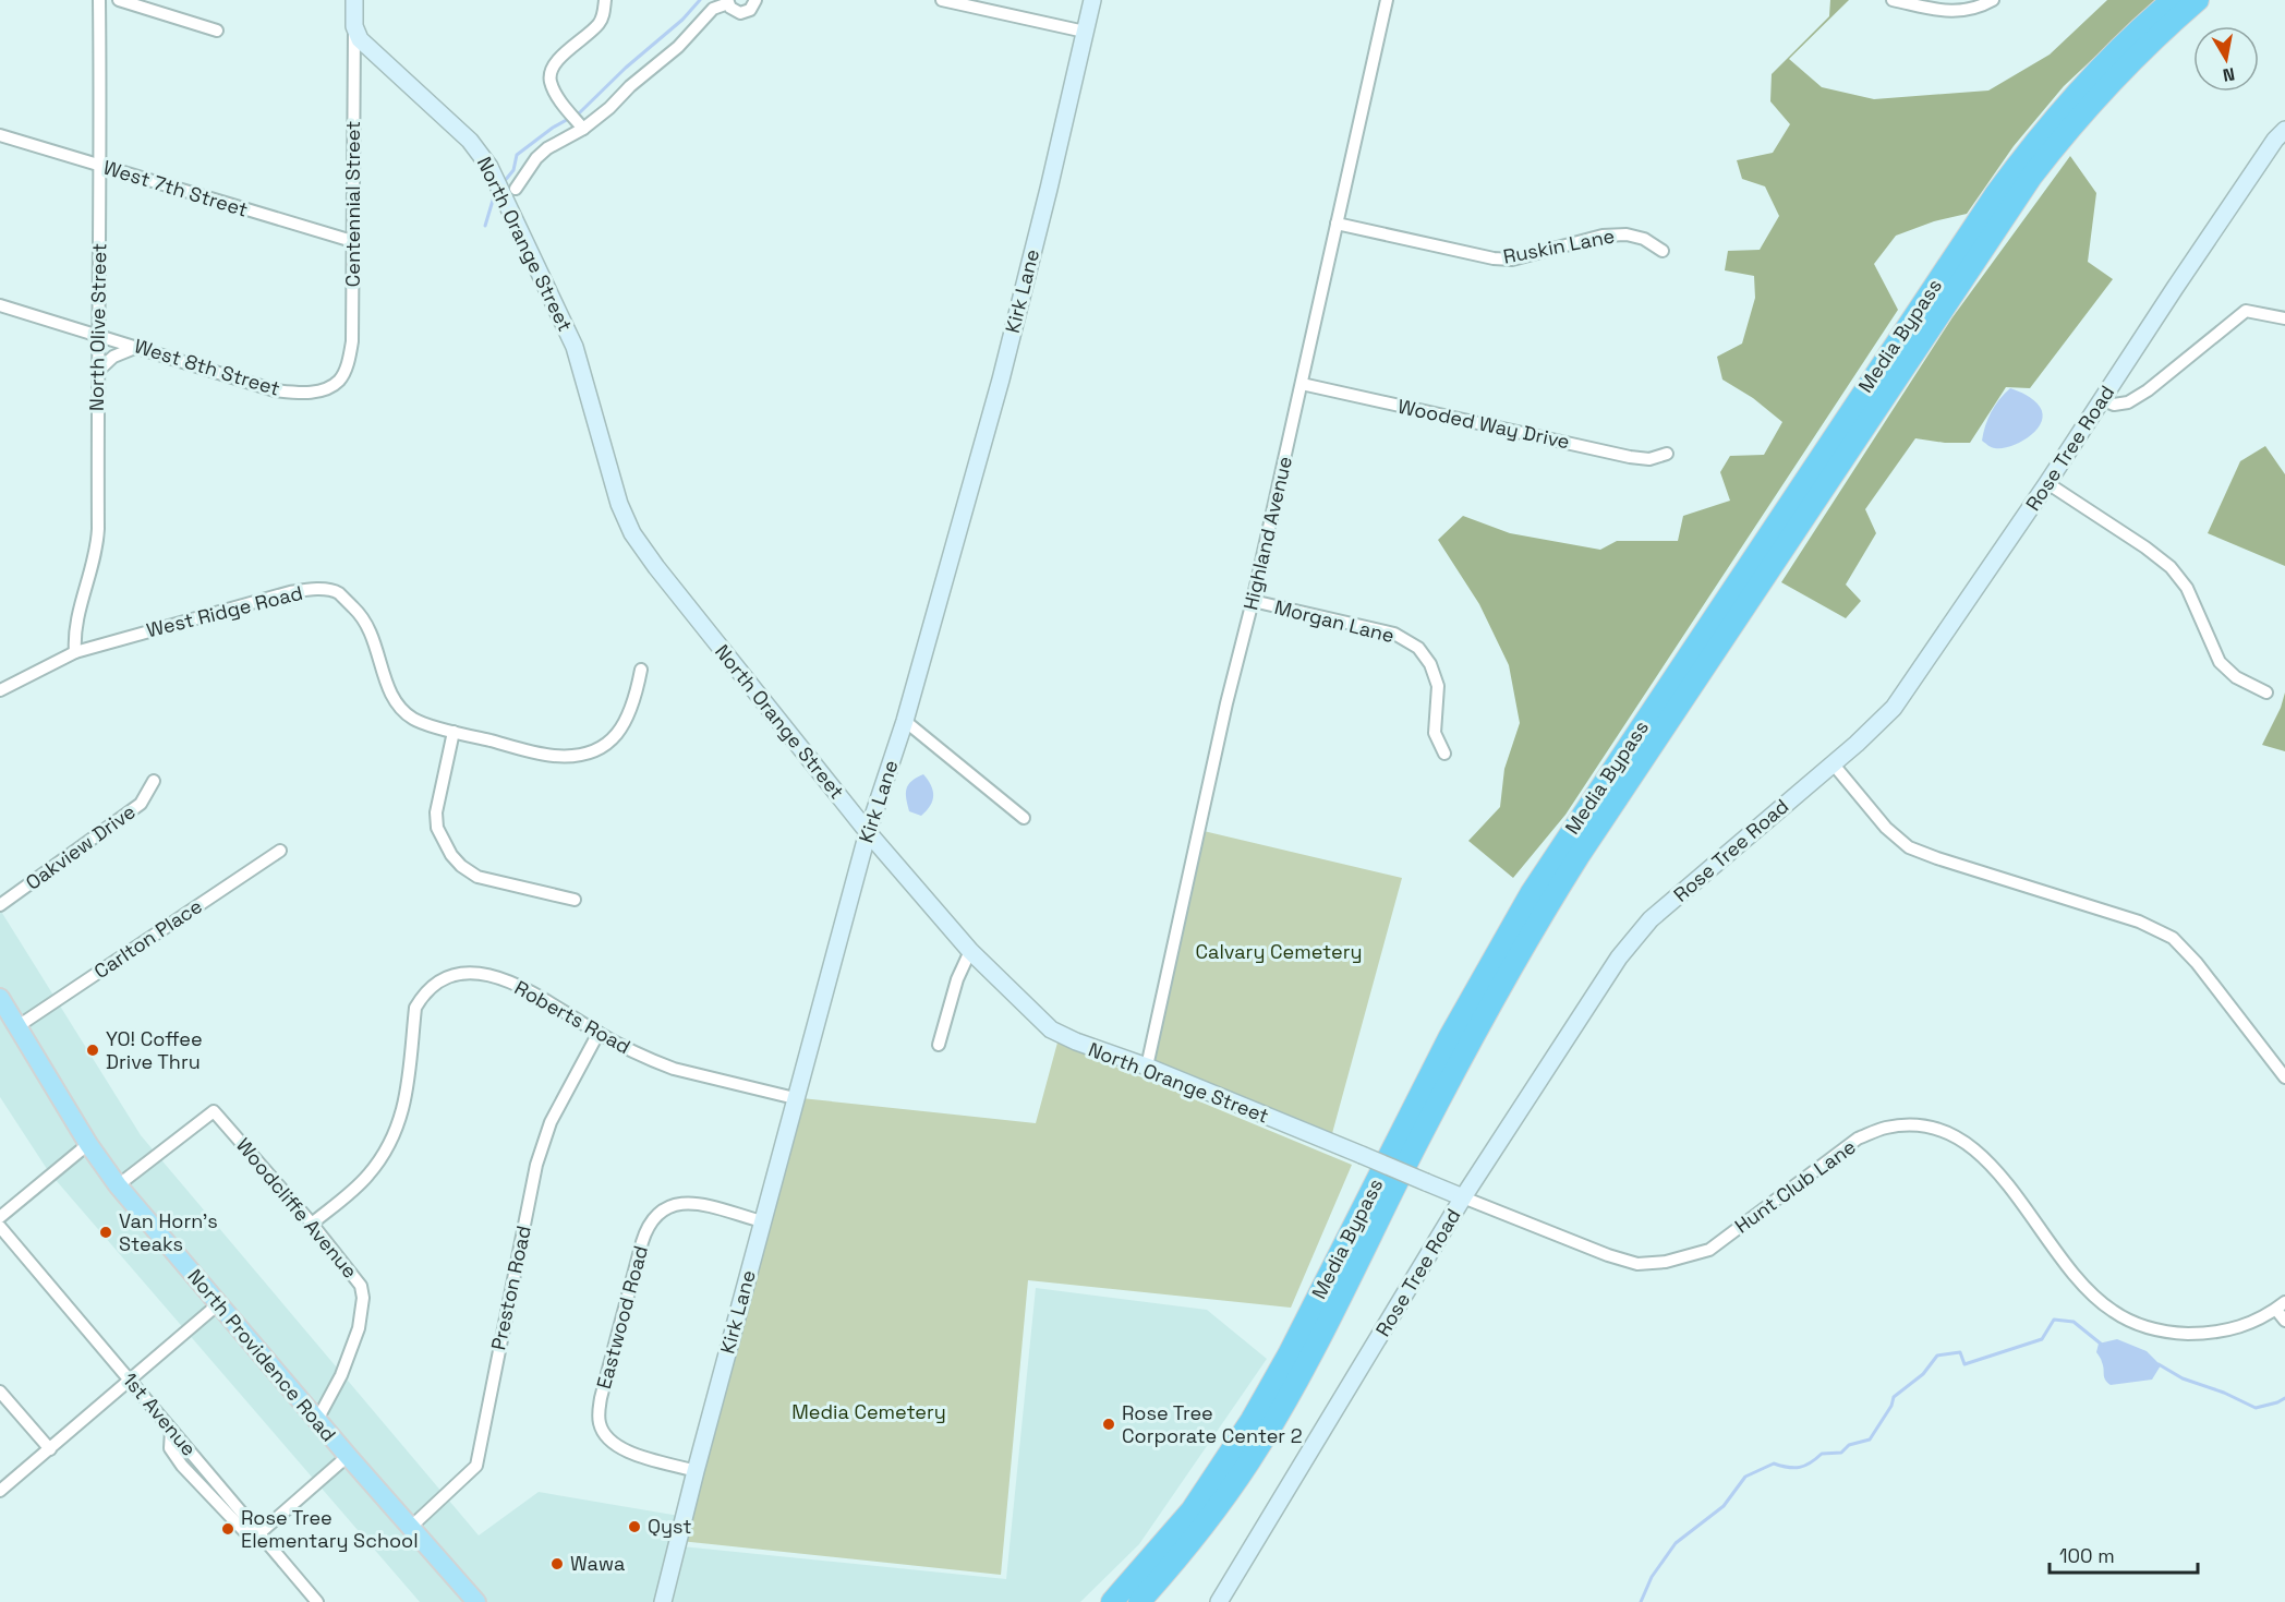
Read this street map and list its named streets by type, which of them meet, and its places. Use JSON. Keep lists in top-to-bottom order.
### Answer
{
  "streets": {
    "highway": ["Media Bypass"],
    "main road": ["North Providence Road"],
    "street": [
      "West 7th Street",
      "Centennial Street",
      "North Orange Street",
      "Ruskin Lane",
      "Kirk Lane",
      "North Olive Street",
      "West 8th Street",
      "Wooded Way Drive",
      "Rose Tree Road",
      "Highland Avenue",
      "West Ridge Road",
      "Morgan Lane",
      "Oakview Drive",
      "Carlton Place",
      "Roberts Road",
      "Hunt Club Lane",
      "Woodcliffe Avenue",
      "Preston Road",
      "Eastwood Road",
      "1st Avenue"
    ]
  },
  "crossings": [
    ["West 7th Street", "Centennial Street"],
    ["West 7th Street", "North Olive Street"],
    ["Centennial Street", "North Orange Street"],
    ["Centennial Street", "West 8th Street"],
    ["North Orange Street", "Kirk Lane"],
    ["North Orange Street", "Rose Tree Road"],
    ["North Orange Street", "Highland Avenue"],
    ["North Orange Street", "Hunt Club Lane"],
    ["Ruskin Lane", "Highland Avenue"],
    ["Kirk Lane", "Roberts Road"],
    ["Kirk Lane", "Eastwood Road"],
    ["North Olive Street", "West 8th Street"],
    ["North Olive Street", "West Ridge Road"],
    ["Wooded Way Drive", "Highland Avenue"],
    ["Rose Tree Road", "Hunt Club Lane"],
    ["Highland Avenue", "Morgan Lane"],
    ["Carlton Place", "North Providence Road"],
    ["Roberts Road", "Woodcliffe Avenue"],
    ["Roberts Road", "Preston Road"],
    ["Woodcliffe Avenue", "North Providence Road"],
    ["Preston Road", "North Providence Road"]
  ],
  "parks": ["Calvary Cemetery", "Media Cemetery"],
  "places": [
    "YO! Coffee Drive Thru",
    "Van Horn's Steaks",
    "Rose Tree Corporate Center 2",
    "Qyst",
    "Rose Tree Elementary School",
    "Wawa"
  ],
  "scale_bar": "100 m",
  "north": "bottom"
}
